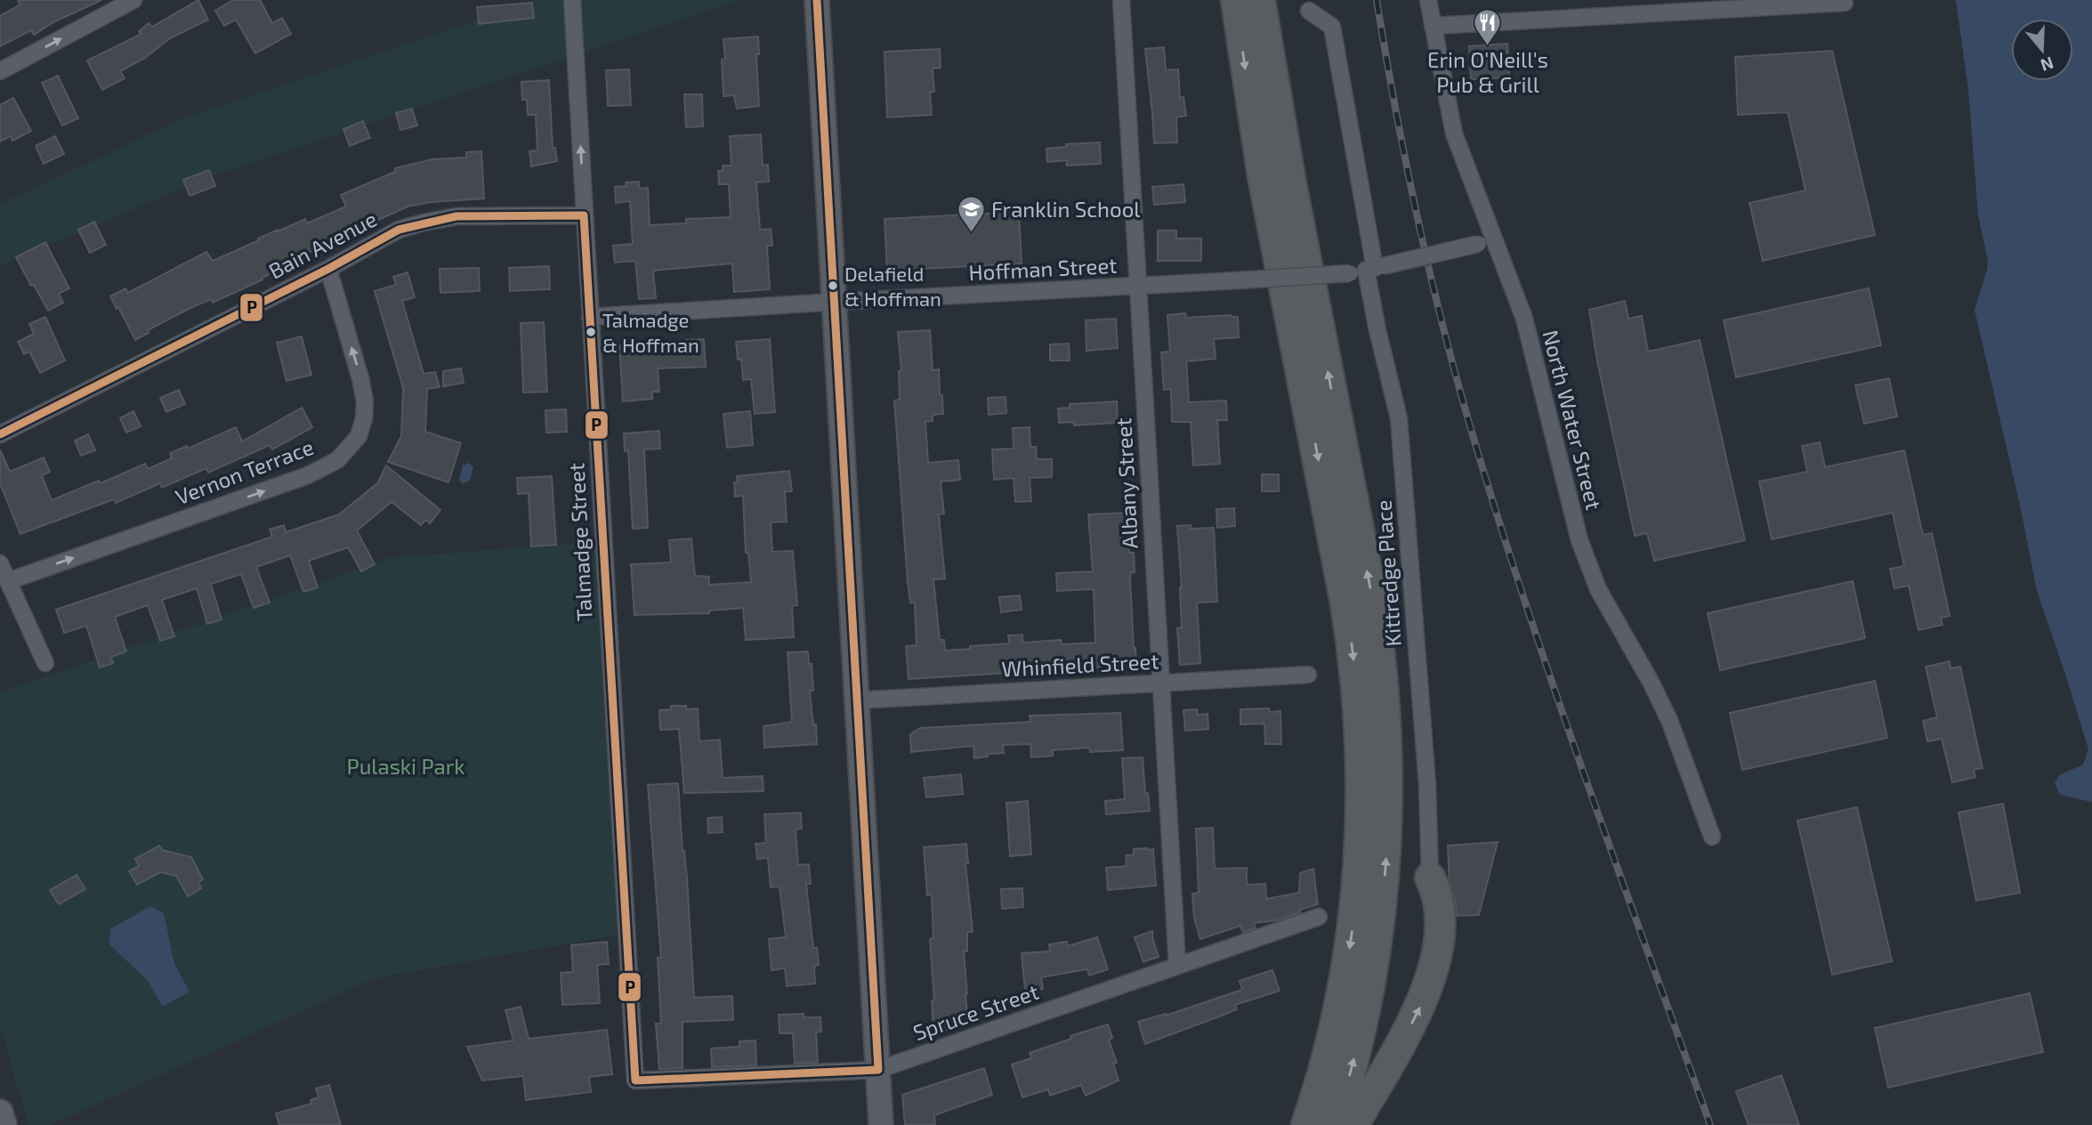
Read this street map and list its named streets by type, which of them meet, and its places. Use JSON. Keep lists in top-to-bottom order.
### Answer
{
  "streets": {
    "street": [
      "Bain Avenue",
      "Hoffman Street",
      "North Water Street",
      "Vernon Terrace",
      "Albany Street",
      "Talmadge Street",
      "Kittredge Place",
      "Whinfield Street",
      "Spruce Street"
    ]
  },
  "crossings": [
    ["Bain Avenue", "Vernon Terrace"],
    ["Bain Avenue", "Talmadge Street"],
    ["Hoffman Street", "North Water Street"],
    ["Hoffman Street", "Albany Street"],
    ["Hoffman Street", "Talmadge Street"],
    ["Hoffman Street", "Kittredge Place"],
    ["Albany Street", "Whinfield Street"],
    ["Albany Street", "Spruce Street"],
    ["Talmadge Street", "Spruce Street"]
  ],
  "one_way": ["Vernon Terrace"],
  "parks": ["Pulaski Park"],
  "places": {
    "restaurant": ["Erin O'Neill's Pub & Grill"],
    "school or university": ["Franklin School"],
    "other": ["Delafield & Hoffman", "Talmadge & Hoffman"]
  },
  "lines": ["transit line P"],
  "north": "bottom"
}
